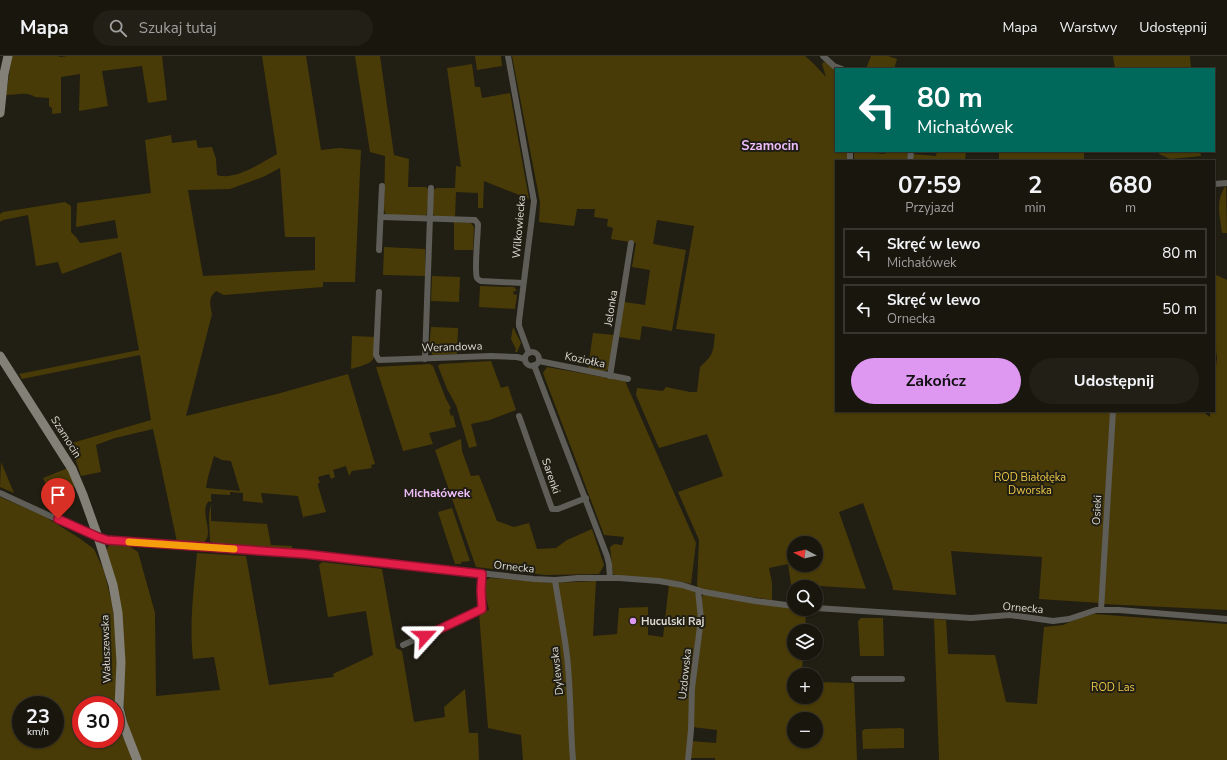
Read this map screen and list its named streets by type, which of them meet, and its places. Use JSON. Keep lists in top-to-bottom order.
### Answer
{
  "streets": {
    "street": [
      "Wilkowiecka",
      "Jelonka",
      "Werandowa",
      "Koziołka",
      "Szamocin",
      "Sarenki",
      "Osieki",
      "Ornecka",
      "Wałuszewska",
      "Dylewska",
      "Uzdowska"
    ]
  },
  "crossings": [
    ["Wilkowiecka", "Werandowa"],
    ["Wilkowiecka", "Koziołka"],
    ["Jelonka", "Koziołka"],
    ["Werandowa", "Koziołka"],
    ["Szamocin", "Ornecka"],
    ["Szamocin", "Wałuszewska"],
    ["Osieki", "Ornecka"],
    ["Ornecka", "Wałuszewska"],
    ["Ornecka", "Dylewska"],
    ["Ornecka", "Uzdowska"]
  ],
  "districts": ["Szamocin", "Michałówek"],
  "parks": ["ROD Białołęka Dworska", "ROD Las"],
  "places": ["Huculski Raj"],
  "north": "left",
  "page": {
    "header": "Mapa",
    "search": "Szukaj tutaj",
    "nav": ["Mapa", "Warstwy", "Udostępnij"],
    "turn": ["80 m", "Michałówek"],
    "eta": [
      "07:59",
      "Przyjazd",
      "2",
      "min",
      "680",
      "m"
    ],
    "list": [
      {
        "name": "Skręć w lewo",
        "note": "Michałówek",
        "value": "80 m"
      },
      {
        "name": "Skręć w lewo",
        "note": "Ornecka",
        "value": "50 m"
      }
    ],
    "buttons": ["Zakończ", "Udostępnij"],
    "map_buttons": ["+", "−"],
    "speed": "23 km/h",
    "limit": "30"
  }
}
